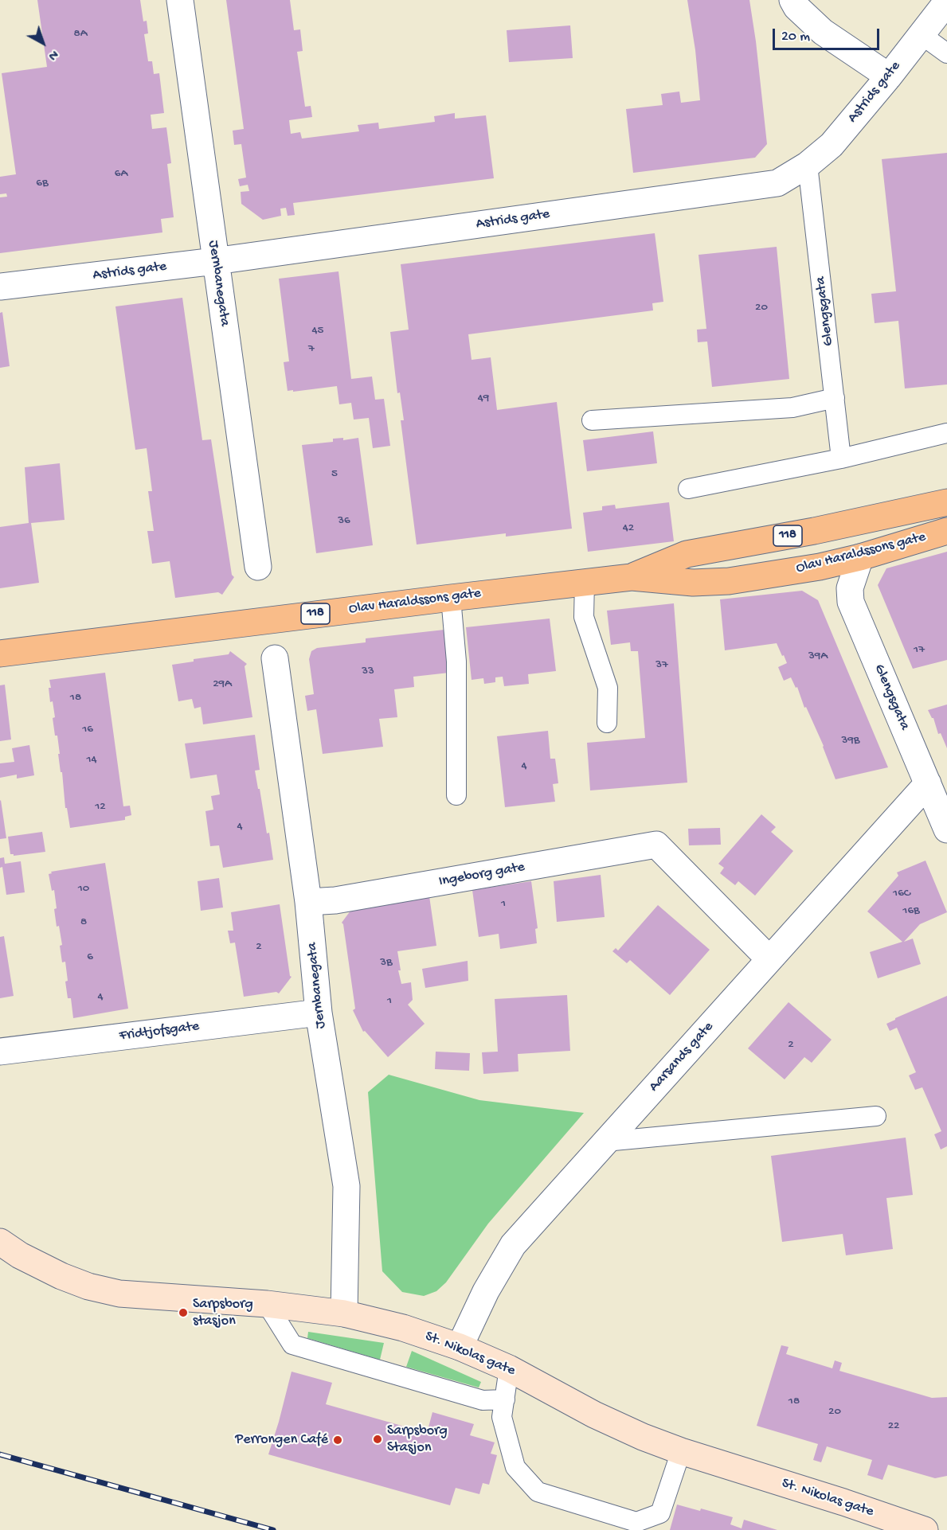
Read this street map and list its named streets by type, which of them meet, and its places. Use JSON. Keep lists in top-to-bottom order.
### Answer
{
  "streets": {
    "main road": ["118", "Olav Haraldssons gate"],
    "street": [
      "Astrids gate",
      "Jernbanegata",
      "Glengsgata",
      "Ingeborg gate",
      "Fridtjofsgate",
      "Aarsands gate",
      "St. Nikolas gate"
    ]
  },
  "crossings": [
    ["Astrids gate", "Jernbanegata"],
    ["Astrids gate", "Glengsgata"],
    ["Jernbanegata", "Ingeborg gate"],
    ["Jernbanegata", "Fridtjofsgate"],
    ["Jernbanegata", "St. Nikolas gate"],
    ["Glengsgata", "Olav Haraldssons gate"],
    ["Glengsgata", "Aarsands gate"],
    ["Ingeborg gate", "Aarsands gate"],
    ["Aarsands gate", "St. Nikolas gate"]
  ],
  "places": ["Sarpsborg stasjon", "Sarpsborg Stasjon", "Perrongen Café"],
  "house_numbers": [
    "8A",
    "6A",
    "6B",
    "20",
    "45",
    "7",
    "49",
    "5",
    "36",
    "42",
    "17",
    "39A",
    "37",
    "33",
    "29A",
    "18",
    "16",
    "39B",
    "14",
    "4",
    "12",
    "4",
    "10",
    "16C",
    "1",
    "16B",
    "8",
    "2",
    "6",
    "3B",
    "4",
    "1",
    "2",
    "18",
    "20",
    "22"
  ],
  "scale_bar": "20 m",
  "north": "bottom right"
}
